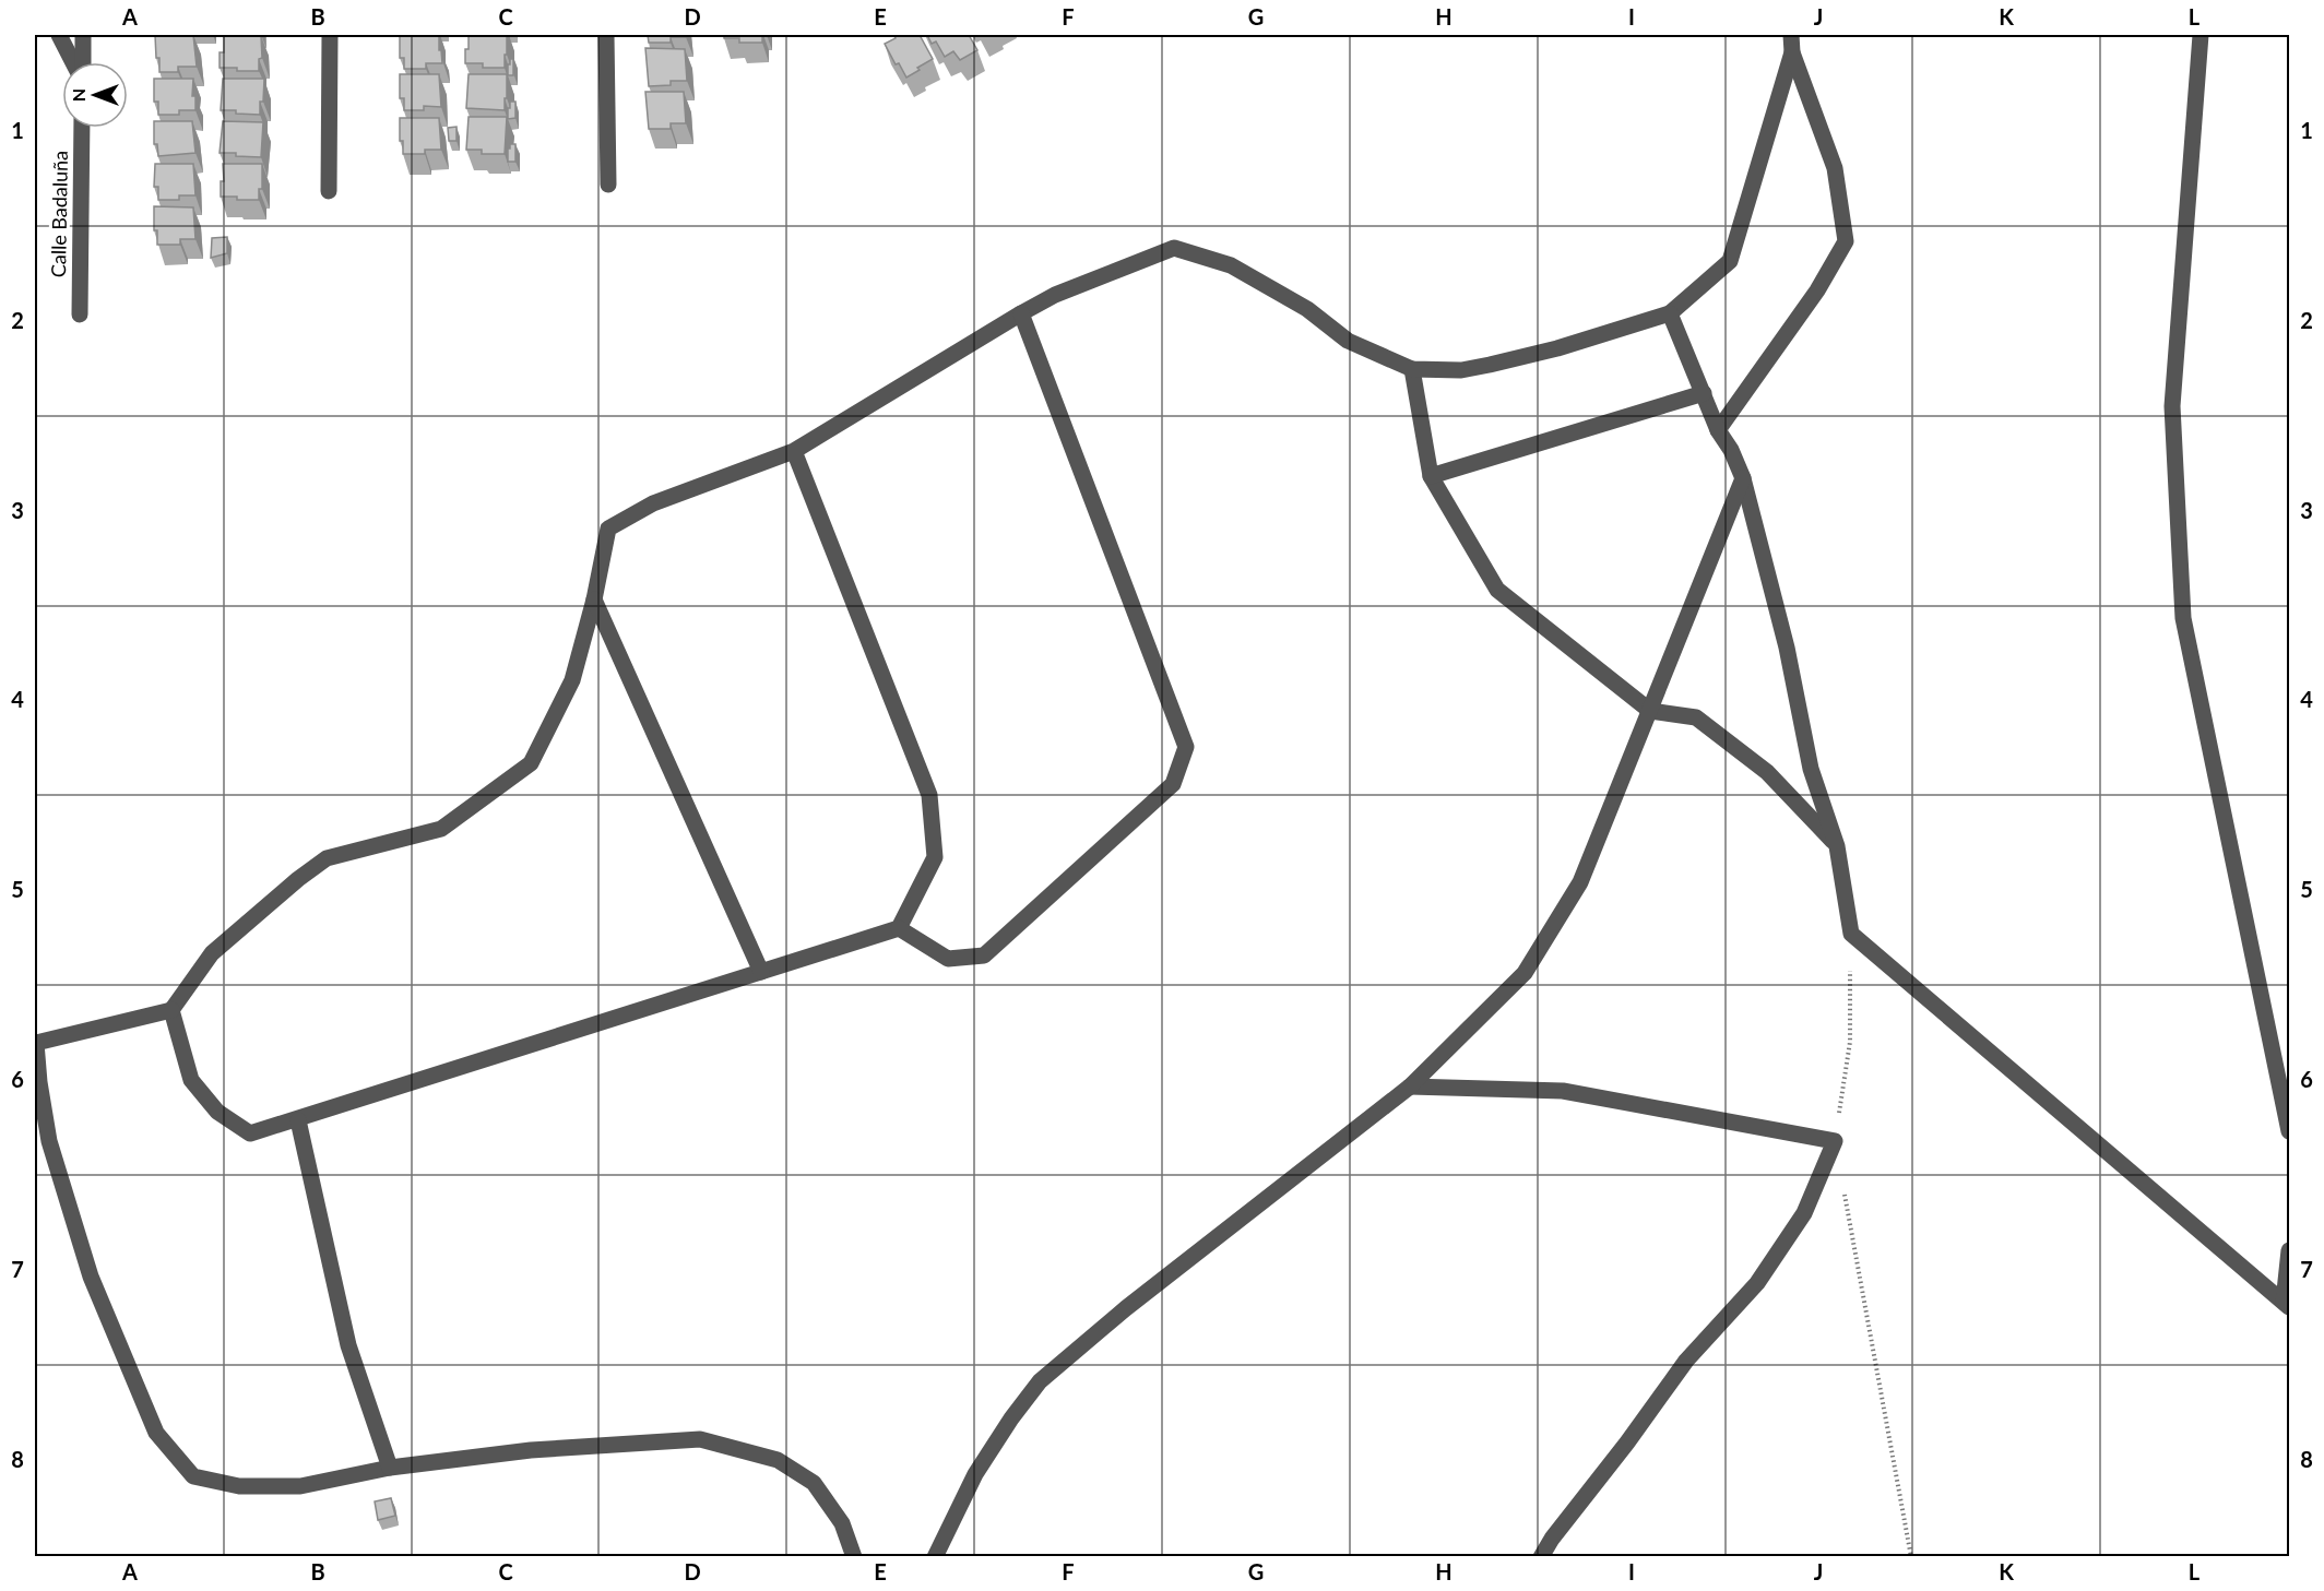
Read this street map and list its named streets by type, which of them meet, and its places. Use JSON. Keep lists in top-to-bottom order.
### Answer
{
  "streets": {
    "street": ["Calle Badaluña"]
  },
  "north": "left",
  "grid": {
    "columns": [
      "A",
      "B",
      "C",
      "D",
      "E",
      "F",
      "G",
      "H",
      "I",
      "J",
      "K",
      "L"
    ],
    "rows": [
      "1",
      "2",
      "3",
      "4",
      "5",
      "6",
      "7",
      "8"
    ]
  }
}
